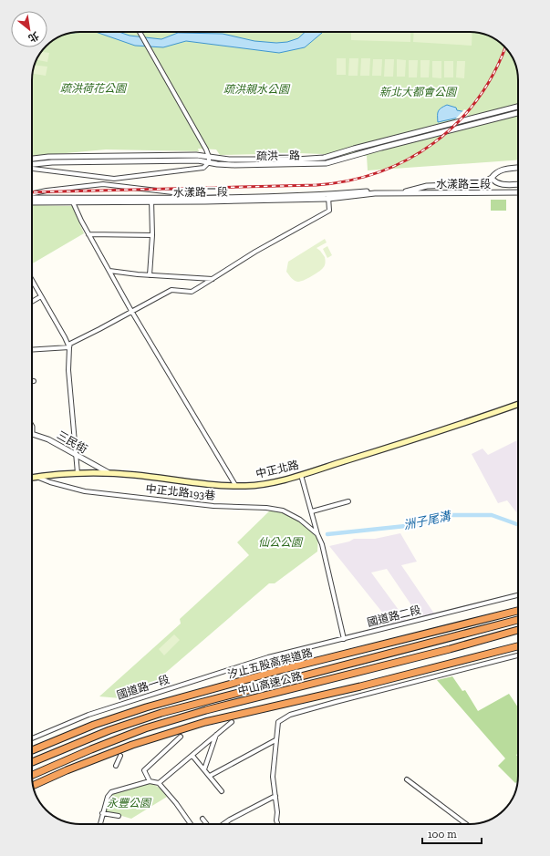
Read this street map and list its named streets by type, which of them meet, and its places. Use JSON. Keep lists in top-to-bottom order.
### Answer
{
  "streets": {
    "highway": ["汐止五股高架道路", "中山高速公路"],
    "main road": ["中正北路"],
    "street": [
      "疏洪一路",
      "水漾路三段",
      "水漾路二段",
      "三民街",
      "中正北路193巷",
      "國道路二段",
      "國道路一段"
    ]
  },
  "crossings": [
    ["水漾路三段", "水漾路二段"],
    ["三民街", "中正北路"],
    ["中正北路", "中正北路193巷"],
    ["國道路二段", "國道路一段"]
  ],
  "water": ["洲子尾溝"],
  "parks": [
    "疏洪荷花公園",
    "疏洪親水公園",
    "新北大都會公園",
    "仙公公園",
    "永豐公園"
  ],
  "scale_bar": "100 m",
  "north": "bottom right"
}
